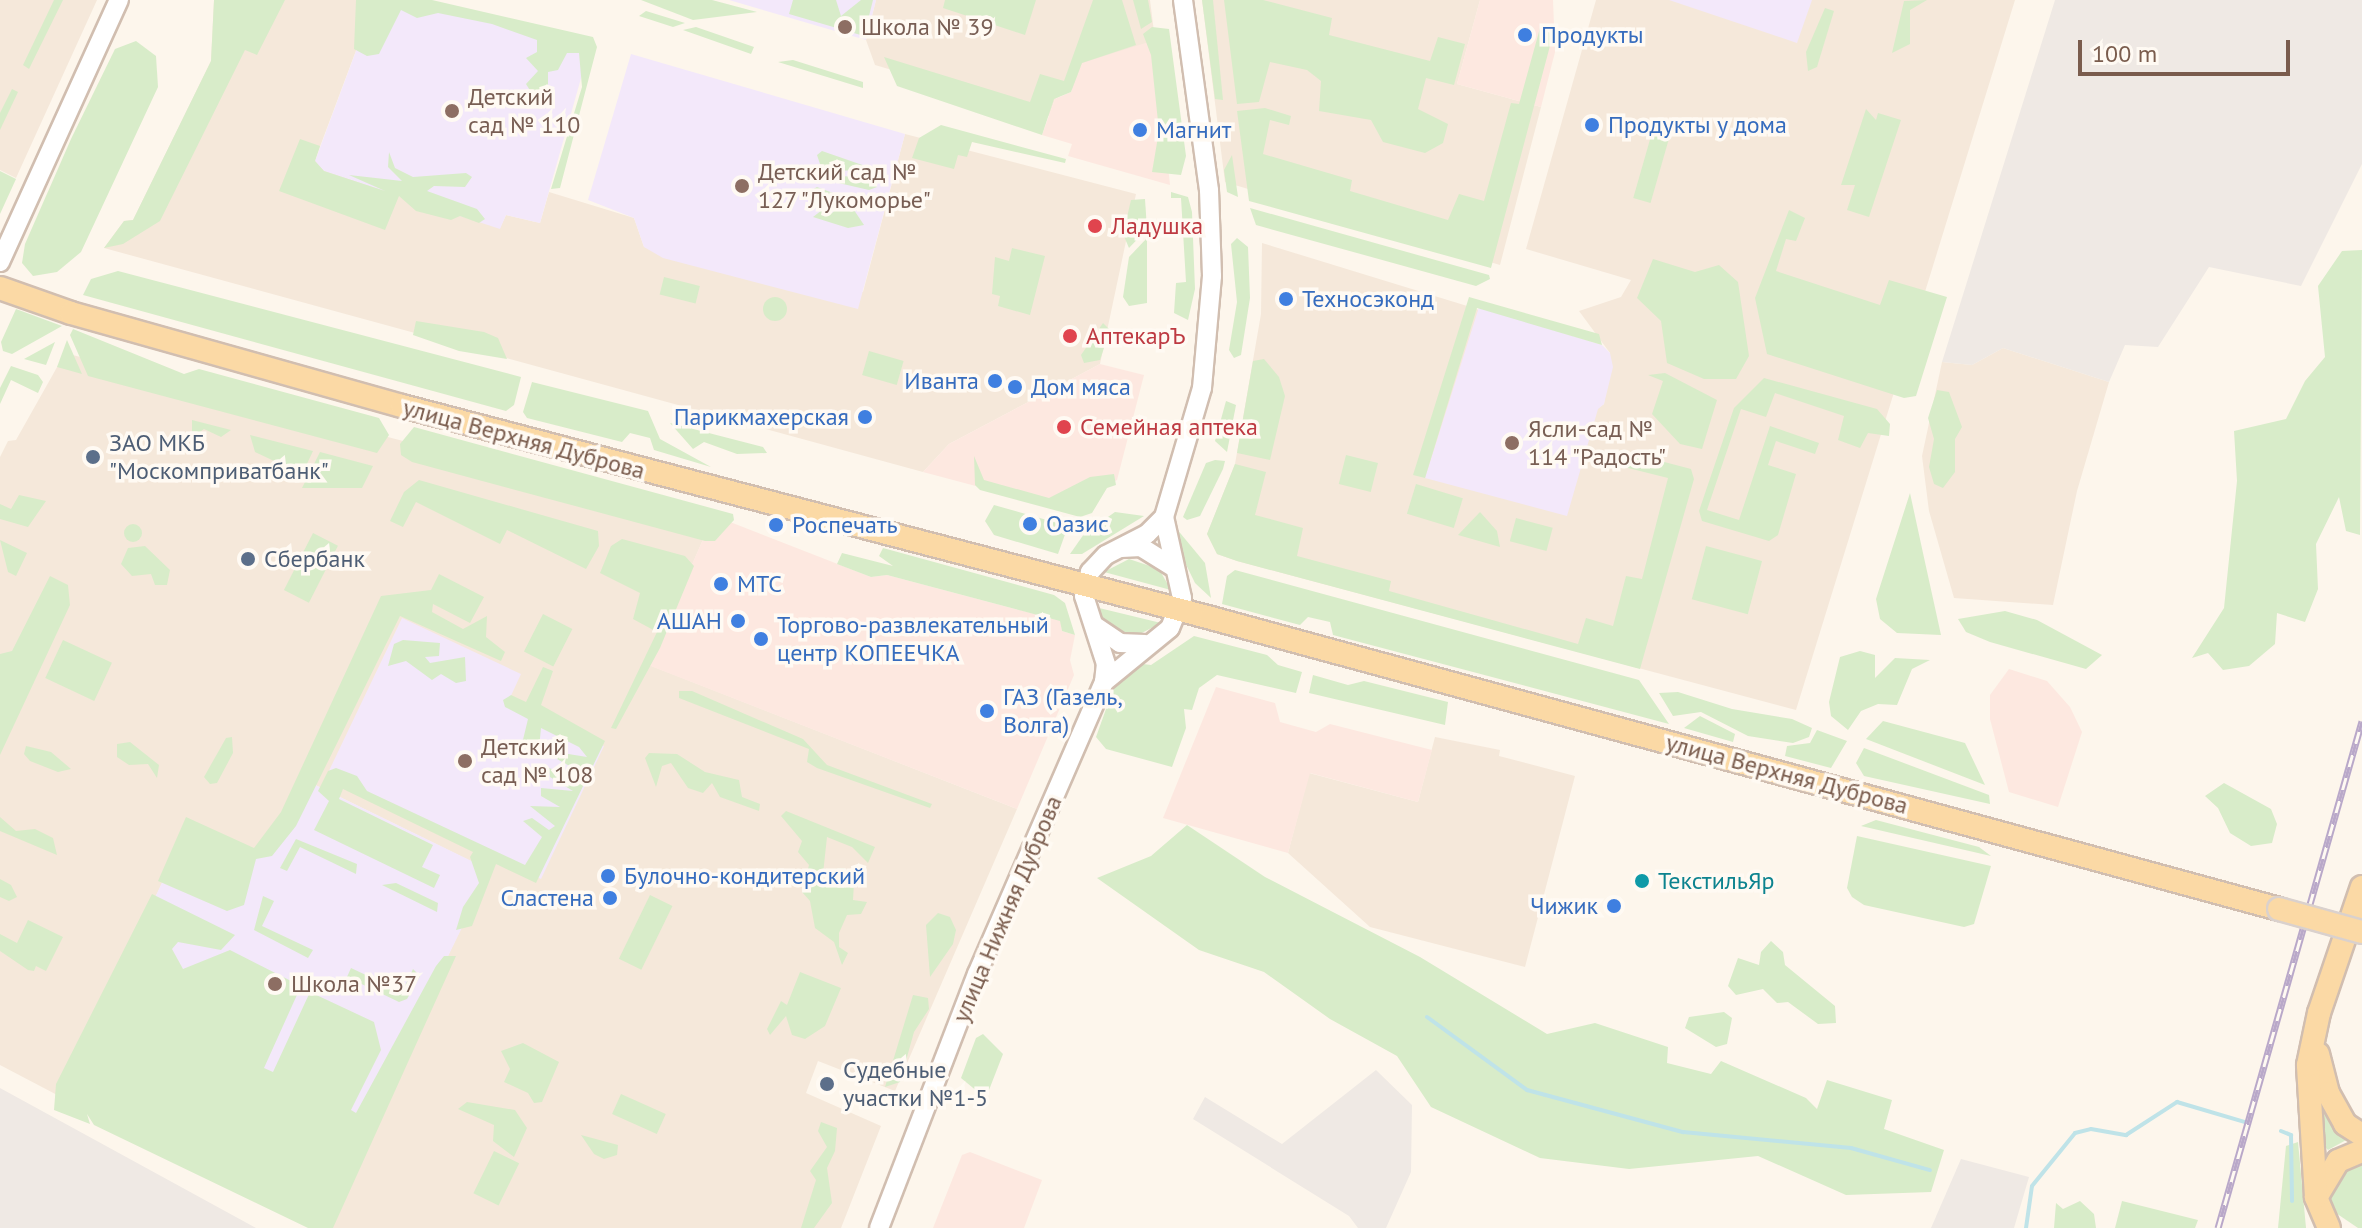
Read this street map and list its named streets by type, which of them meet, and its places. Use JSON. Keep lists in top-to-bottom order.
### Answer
{
  "streets": {
    "main road": ["улица Верхняя Дуброва"],
    "street": ["улица Нижняя Дуброва"]
  },
  "crossings": [
    ["улица Верхняя Дуброва", "улица Нижняя Дуброва"]
  ],
  "places": [
    "Школа № 39",
    "Продукты",
    "Детский сад № 110",
    "Продукты у дома",
    "Магнит",
    "Детский сад № 127 \"Лукоморье\"",
    "Ладушка",
    "Техносэконд",
    "АптекарЪ",
    "Иванта",
    "Дом мяса",
    "Парикмахерская",
    "Семейная аптека",
    "Ясли-сад № 114 \"Радость\"",
    "ЗАО МКБ \"Москомприватбанк\"",
    "Оазис",
    "Роспечать",
    "Сбербанк",
    "МТС",
    "АШАН",
    "Торгово-развлекательный центр КОПЕЕЧКА",
    "ГАЗ (Газель, Волга)",
    "Детский сад № 108",
    "Булочно-кондитерский",
    "ТекстильЯр",
    "Сластена",
    "Чижик",
    "Школа №37",
    "Судебные участки №1-5"
  ],
  "scale_bar": "100 m"
}
